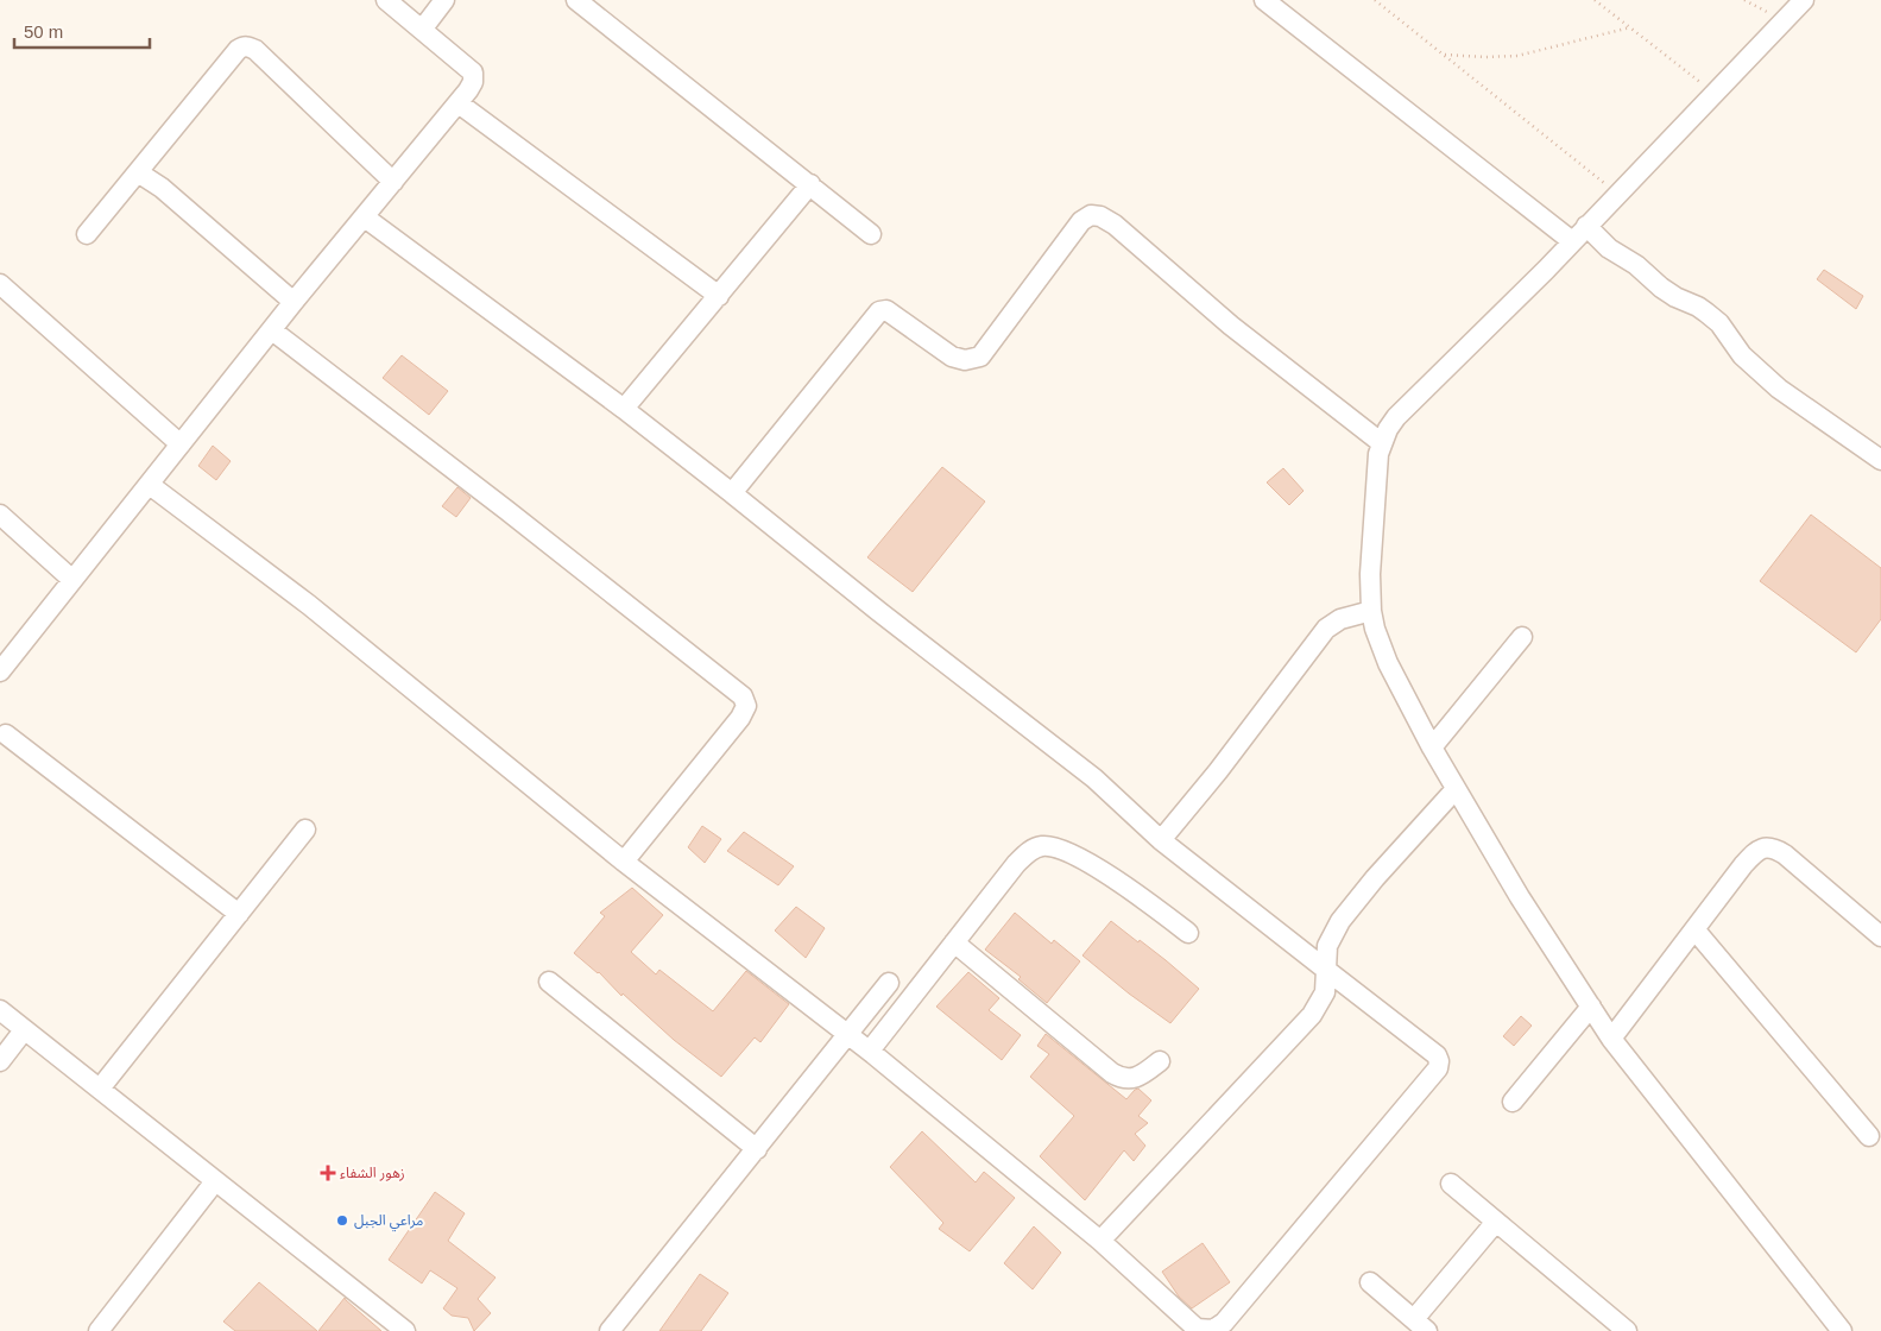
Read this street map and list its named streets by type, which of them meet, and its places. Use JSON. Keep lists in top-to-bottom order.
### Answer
{
  "places": {
    "health": ["زهور الشفاء"],
    "other": ["مراعي الجبل"]
  },
  "scale_bar": "50 m"
}
